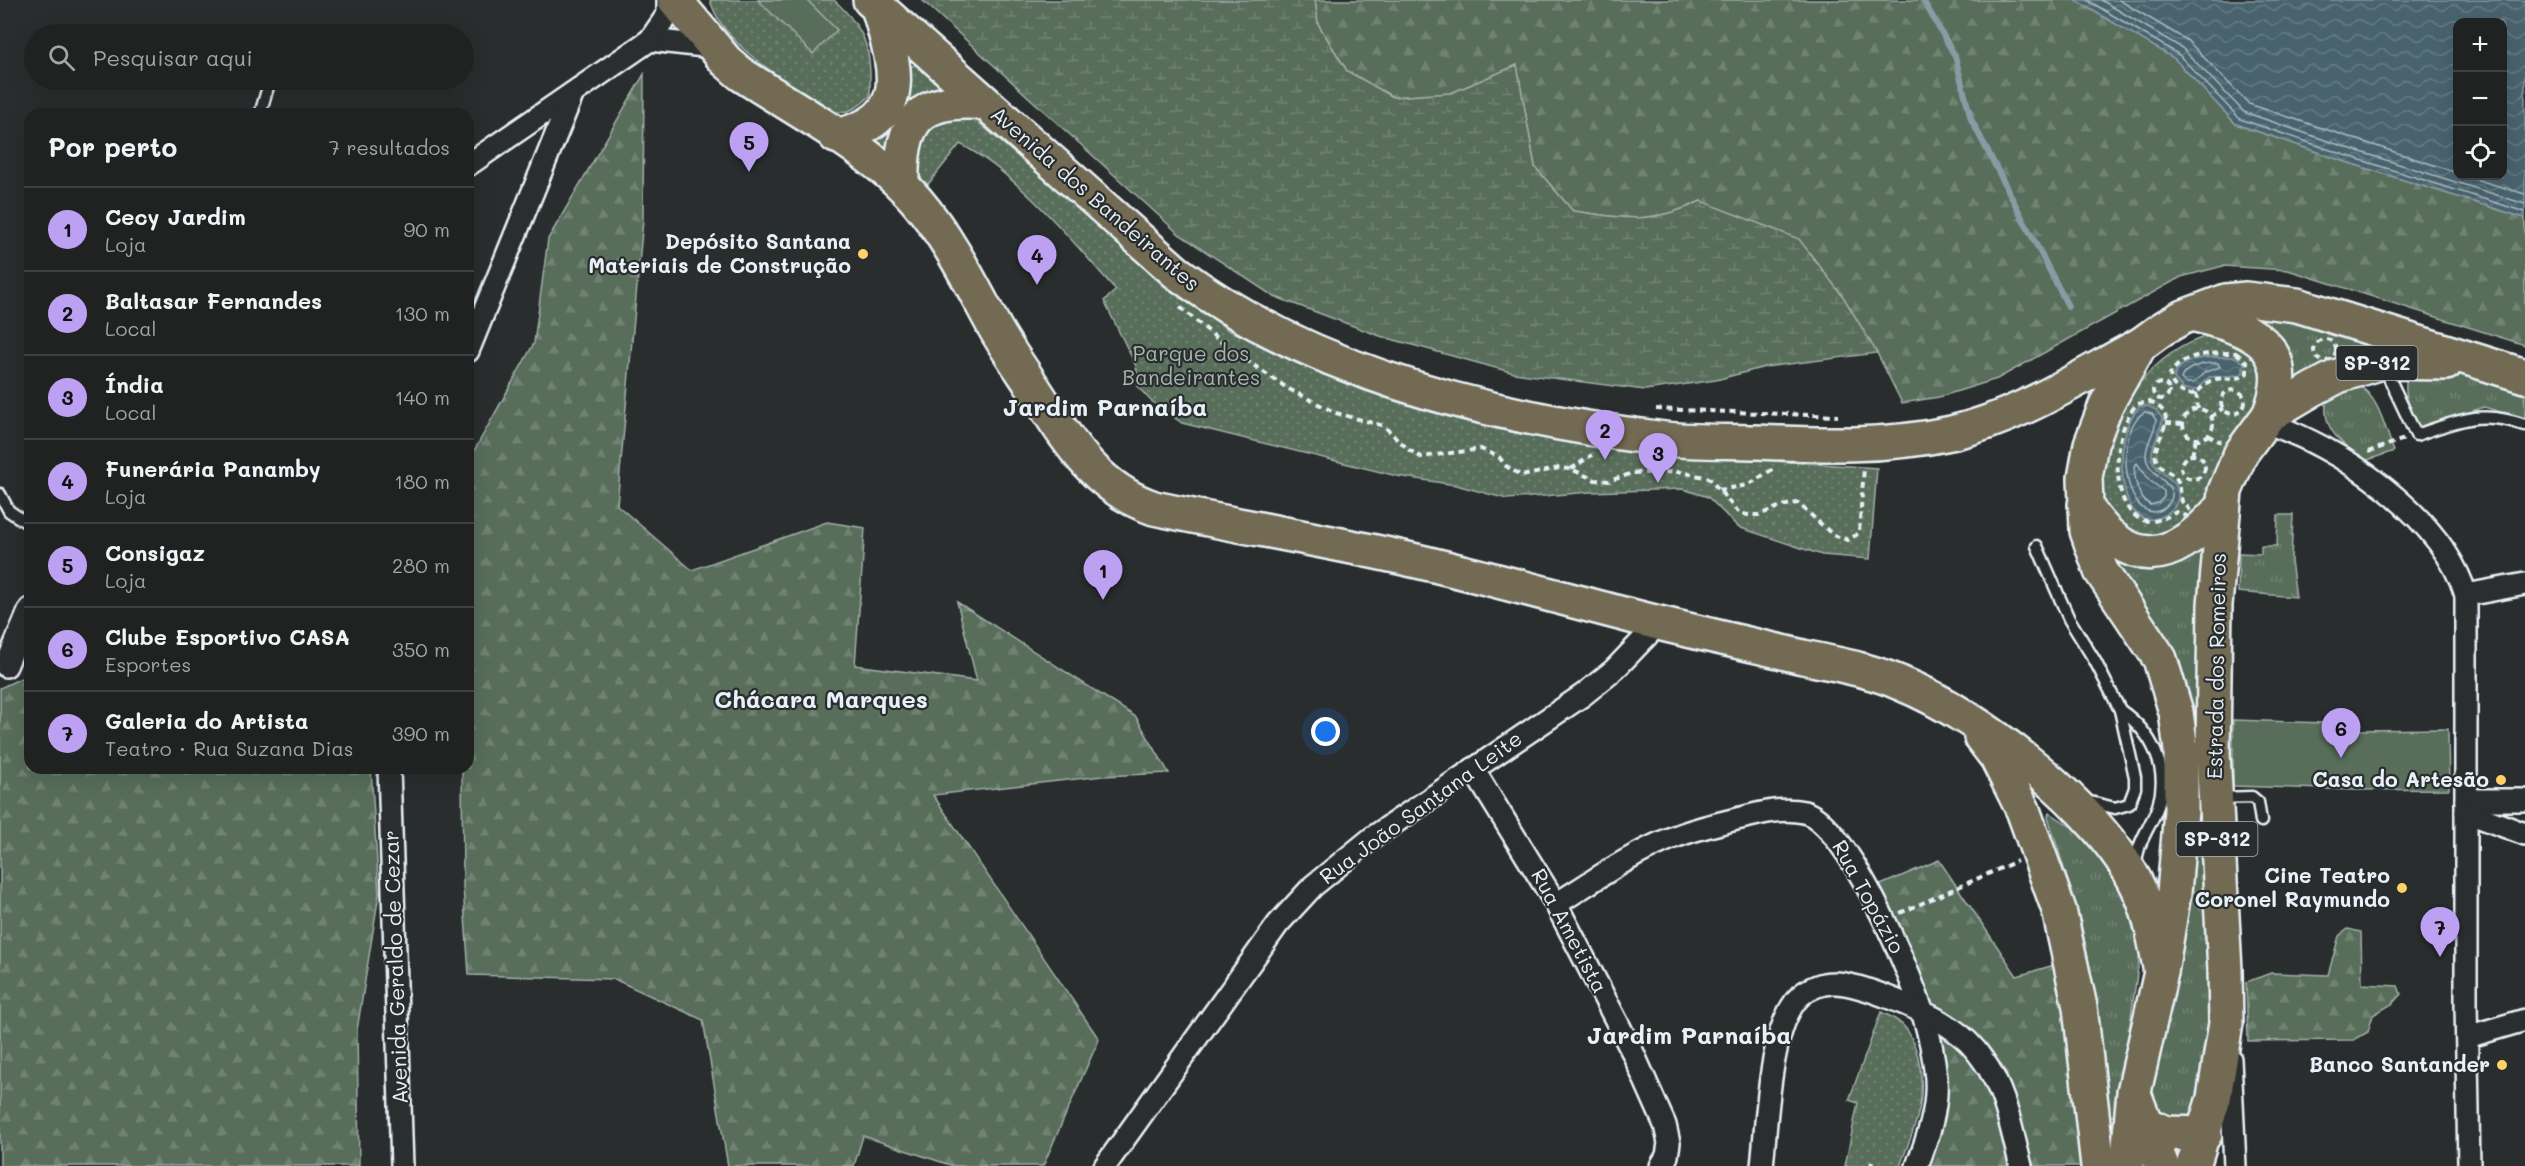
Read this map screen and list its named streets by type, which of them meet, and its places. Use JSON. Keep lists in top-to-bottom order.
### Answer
{
  "streets": {
    "main road": ["Avenida dos Bandeirantes", "SP-312", "Estrada dos Romeiros"],
    "street": [
      "Rua João Santana Leite",
      "Rua Topázio",
      "Rua Ametista",
      "Avenida Geraldo de Cezar"
    ]
  },
  "crossings": [
    ["Avenida dos Bandeirantes", "Estrada dos Romeiros"],
    ["SP-312", "Estrada dos Romeiros"],
    ["Rua João Santana Leite", "Rua Ametista"],
    ["Rua Topázio", "Rua Ametista"]
  ],
  "districts": ["Jardim Parnaíba", "Chácara Marques", "Jardim Parnaíba"],
  "parks": ["Parque dos Bandeirantes"],
  "places": [
    "Depósito Santana Materiais de Construção",
    "Casa do Artesão",
    "Cine Teatro Coronel Raymundo",
    "Banco Santander"
  ],
  "page": {
    "map_buttons": ["+", "−"],
    "search": "Pesquisar aqui",
    "heading": ["Por perto", "7 resultados"],
    "pins": [
      "5",
      "4",
      "2",
      "3",
      "1",
      "6",
      "7"
    ],
    "list": [
      {
        "mark": "1",
        "name": "Cecy Jardim",
        "note": "Loja",
        "value": "90 m"
      },
      {
        "mark": "2",
        "name": "Baltasar Fernandes",
        "note": "Local",
        "value": "130 m"
      },
      {
        "mark": "3",
        "name": "Índia",
        "note": "Local",
        "value": "140 m"
      },
      {
        "mark": "4",
        "name": "Funerária Panamby",
        "note": "Loja",
        "value": "180 m"
      },
      {
        "mark": "5",
        "name": "Consigaz",
        "note": "Loja",
        "value": "280 m"
      },
      {
        "mark": "6",
        "name": "Clube Esportivo CASA",
        "note": "Esportes",
        "value": "350 m"
      },
      {
        "mark": "7",
        "name": "Galeria do Artista",
        "note": "Teatro · Rua Suzana Dias",
        "value": "390 m"
      }
    ]
  }
}
